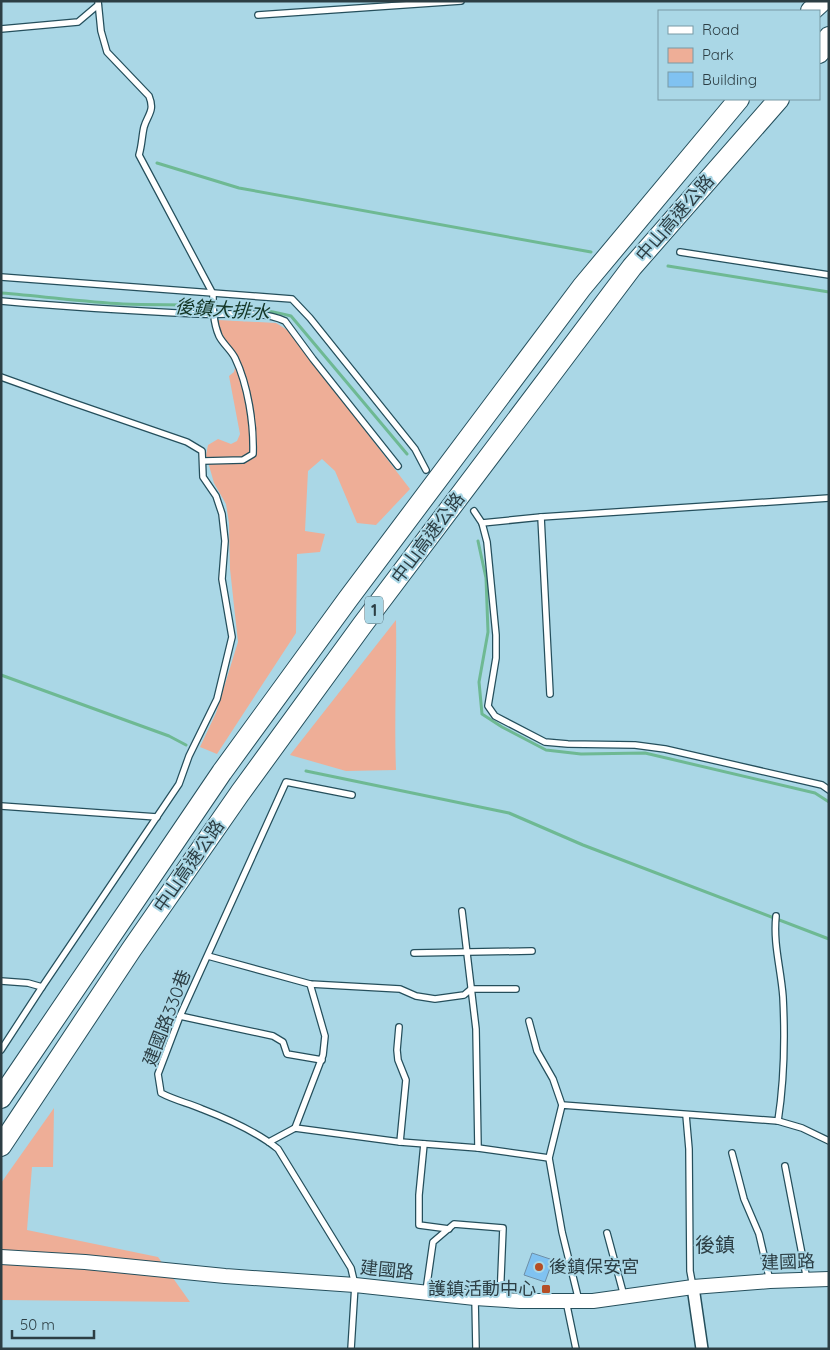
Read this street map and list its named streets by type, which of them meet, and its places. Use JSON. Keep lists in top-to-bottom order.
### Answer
{
  "streets": {
    "highway": ["中山高速公路", "1"],
    "street": ["建國路"],
    "lane": ["建國路330巷"]
  },
  "crossings": [
    ["建國路330巷", "建國路"]
  ],
  "districts": ["後鎮"],
  "water": ["後鎮大排水"],
  "places": {
    "other": ["後鎮保安宮"],
    "transit": ["護鎮活動中心"]
  },
  "legend": ["Road", "Park", "Building"],
  "scale_bar": "50 m"
}
